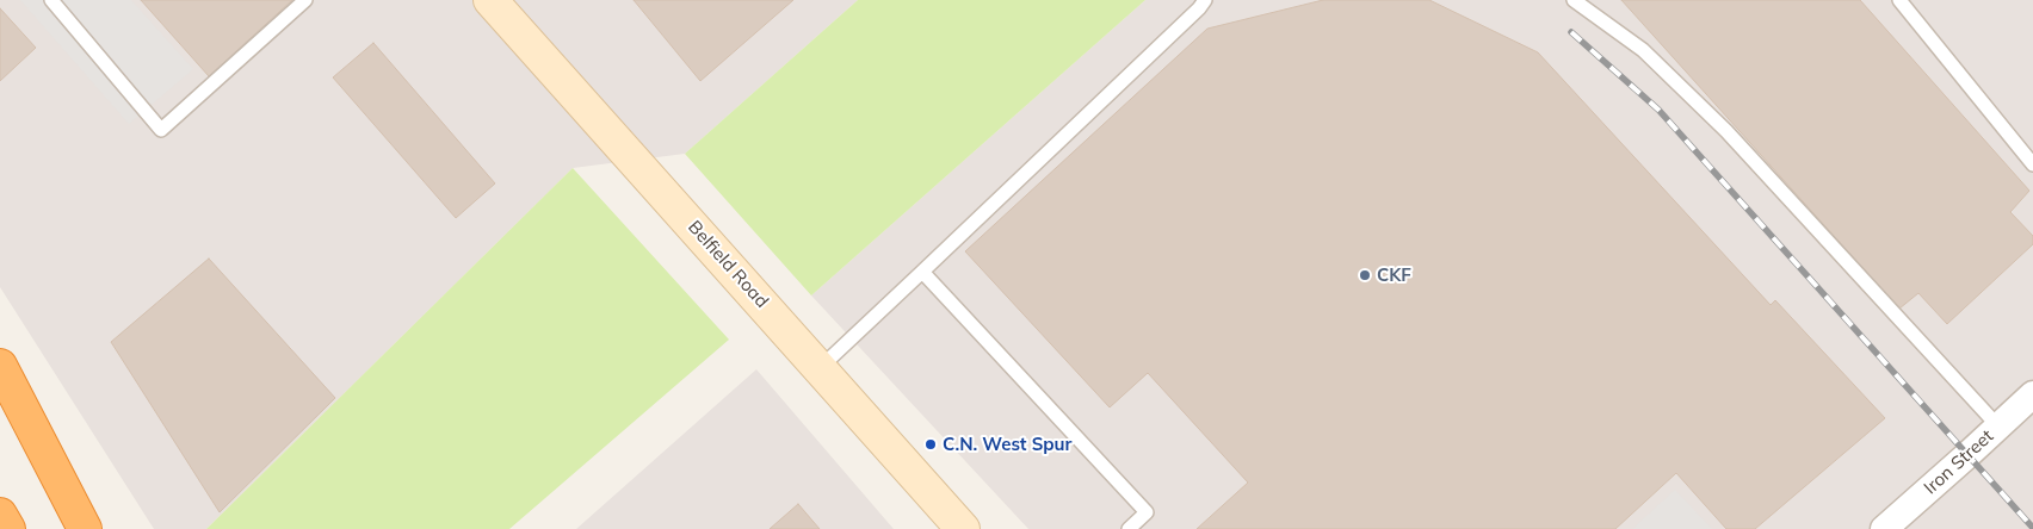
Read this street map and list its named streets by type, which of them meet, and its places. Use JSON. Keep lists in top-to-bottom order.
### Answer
{
  "streets": {
    "main road": ["Belfield Road"],
    "street": ["Iron Street"]
  },
  "places": ["CKF", "C.N. West Spur"]
}
